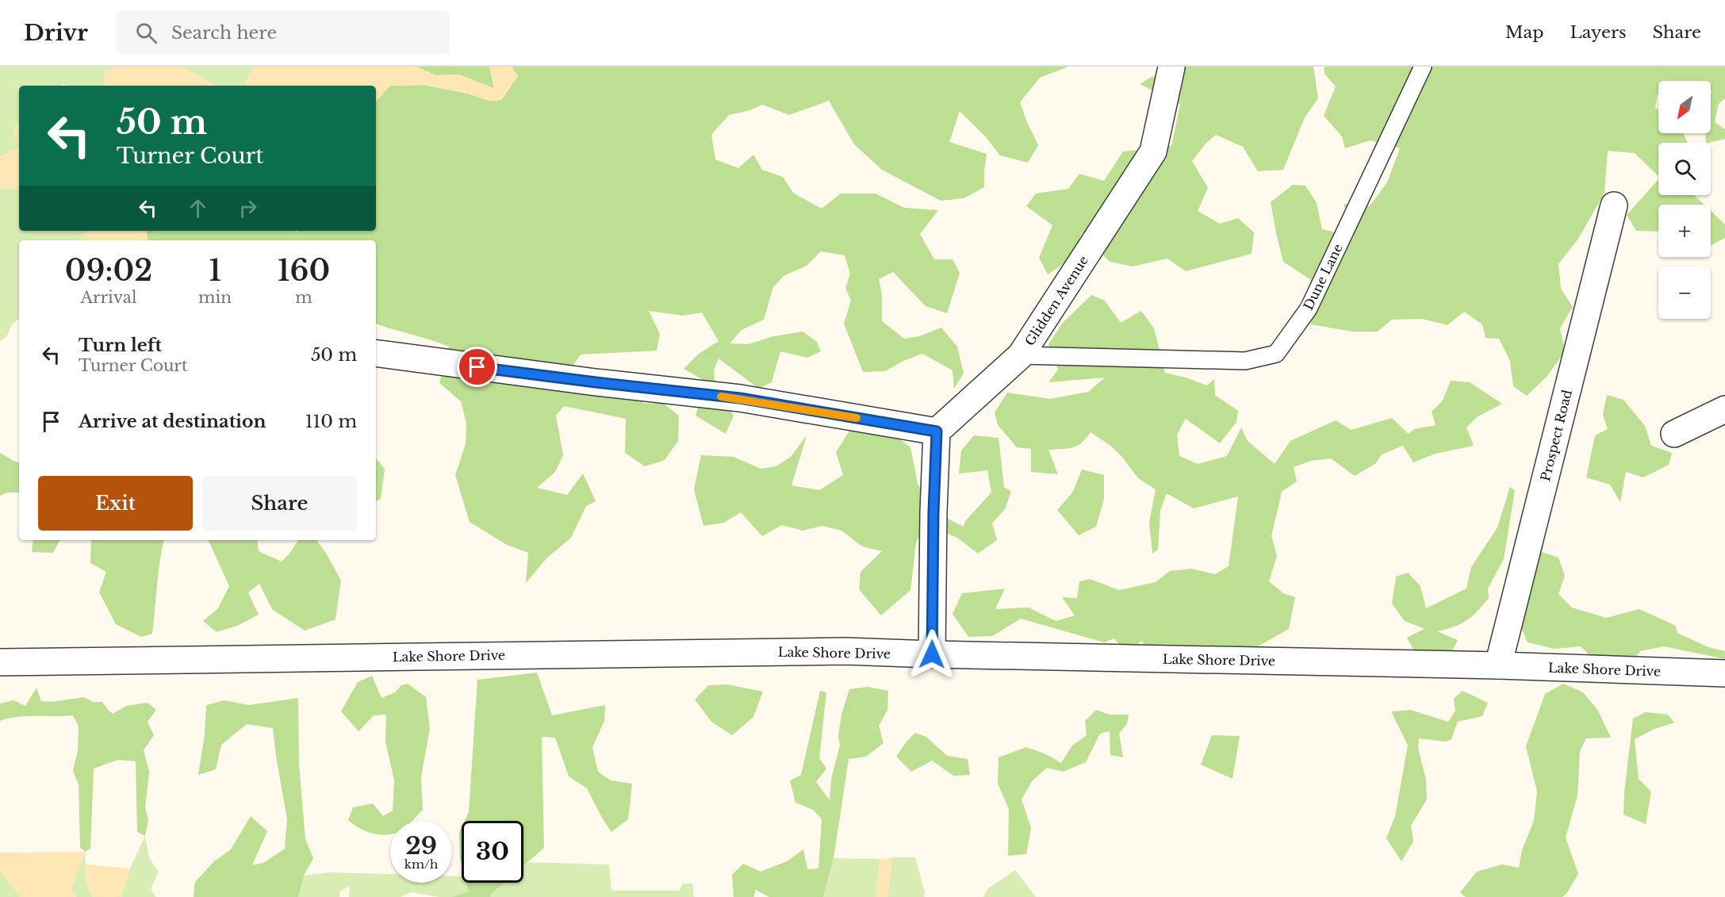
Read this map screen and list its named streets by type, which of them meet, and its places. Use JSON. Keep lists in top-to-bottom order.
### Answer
{
  "streets": {
    "street": ["Glidden Avenue", "Prospect Road", "Lake Shore Drive"],
    "lane": ["Dune Lane"]
  },
  "crossings": [
    ["Dune Lane", "Glidden Avenue"],
    ["Prospect Road", "Lake Shore Drive"]
  ],
  "north": "bottom left",
  "page": {
    "header": "Drivr",
    "search": "Search here",
    "nav": ["Map", "Layers", "Share"],
    "map_buttons": ["+", "−"],
    "turn": ["50 m", "Turner Court"],
    "eta": [
      "09:02",
      "Arrival",
      "1",
      "min",
      "160",
      "m"
    ],
    "list": [
      {
        "name": "Turn left",
        "note": "Turner Court",
        "value": "50 m"
      },
      {
        "name": "Arrive at destination",
        "value": "110 m"
      }
    ],
    "buttons": ["Exit", "Share"],
    "speed": "29 km/h",
    "limit": "30"
  }
}
